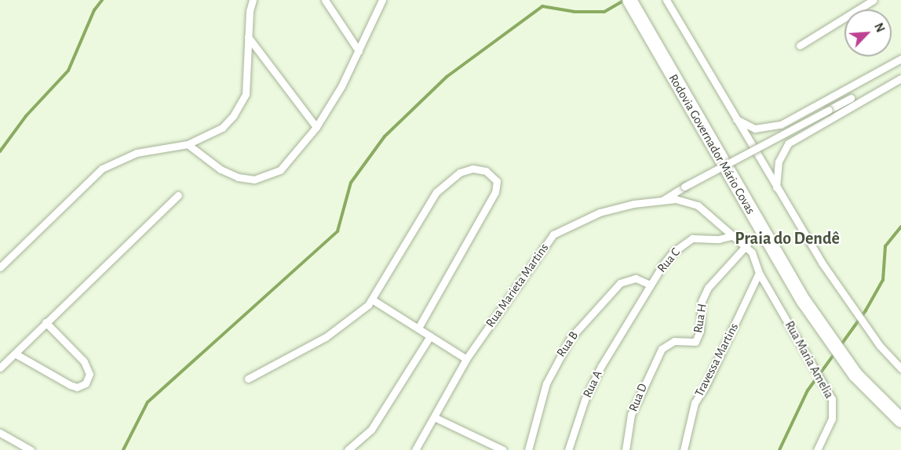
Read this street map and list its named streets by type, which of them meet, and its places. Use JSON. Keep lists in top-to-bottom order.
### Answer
{
  "streets": {
    "highway": ["Rodovia Governador Mário Covas"],
    "street": [
      "Rua C",
      "Rua Marieta Martins",
      "Rua H",
      "Rua B",
      "Travessa Martins",
      "Rua Maria Amelia",
      "Rua A",
      "Rua D"
    ]
  },
  "crossings": [
    ["Rua C", "Rua Marieta Martins"],
    ["Rua C", "Rua B"],
    ["Rua C", "Rua A"],
    ["Rua Marieta Martins", "Rua H"],
    ["Rua H", "Rua D"],
    ["Travessa Martins", "Rua Maria Amelia"]
  ],
  "districts": ["Praia do Dendê"],
  "north": "top right"
}
